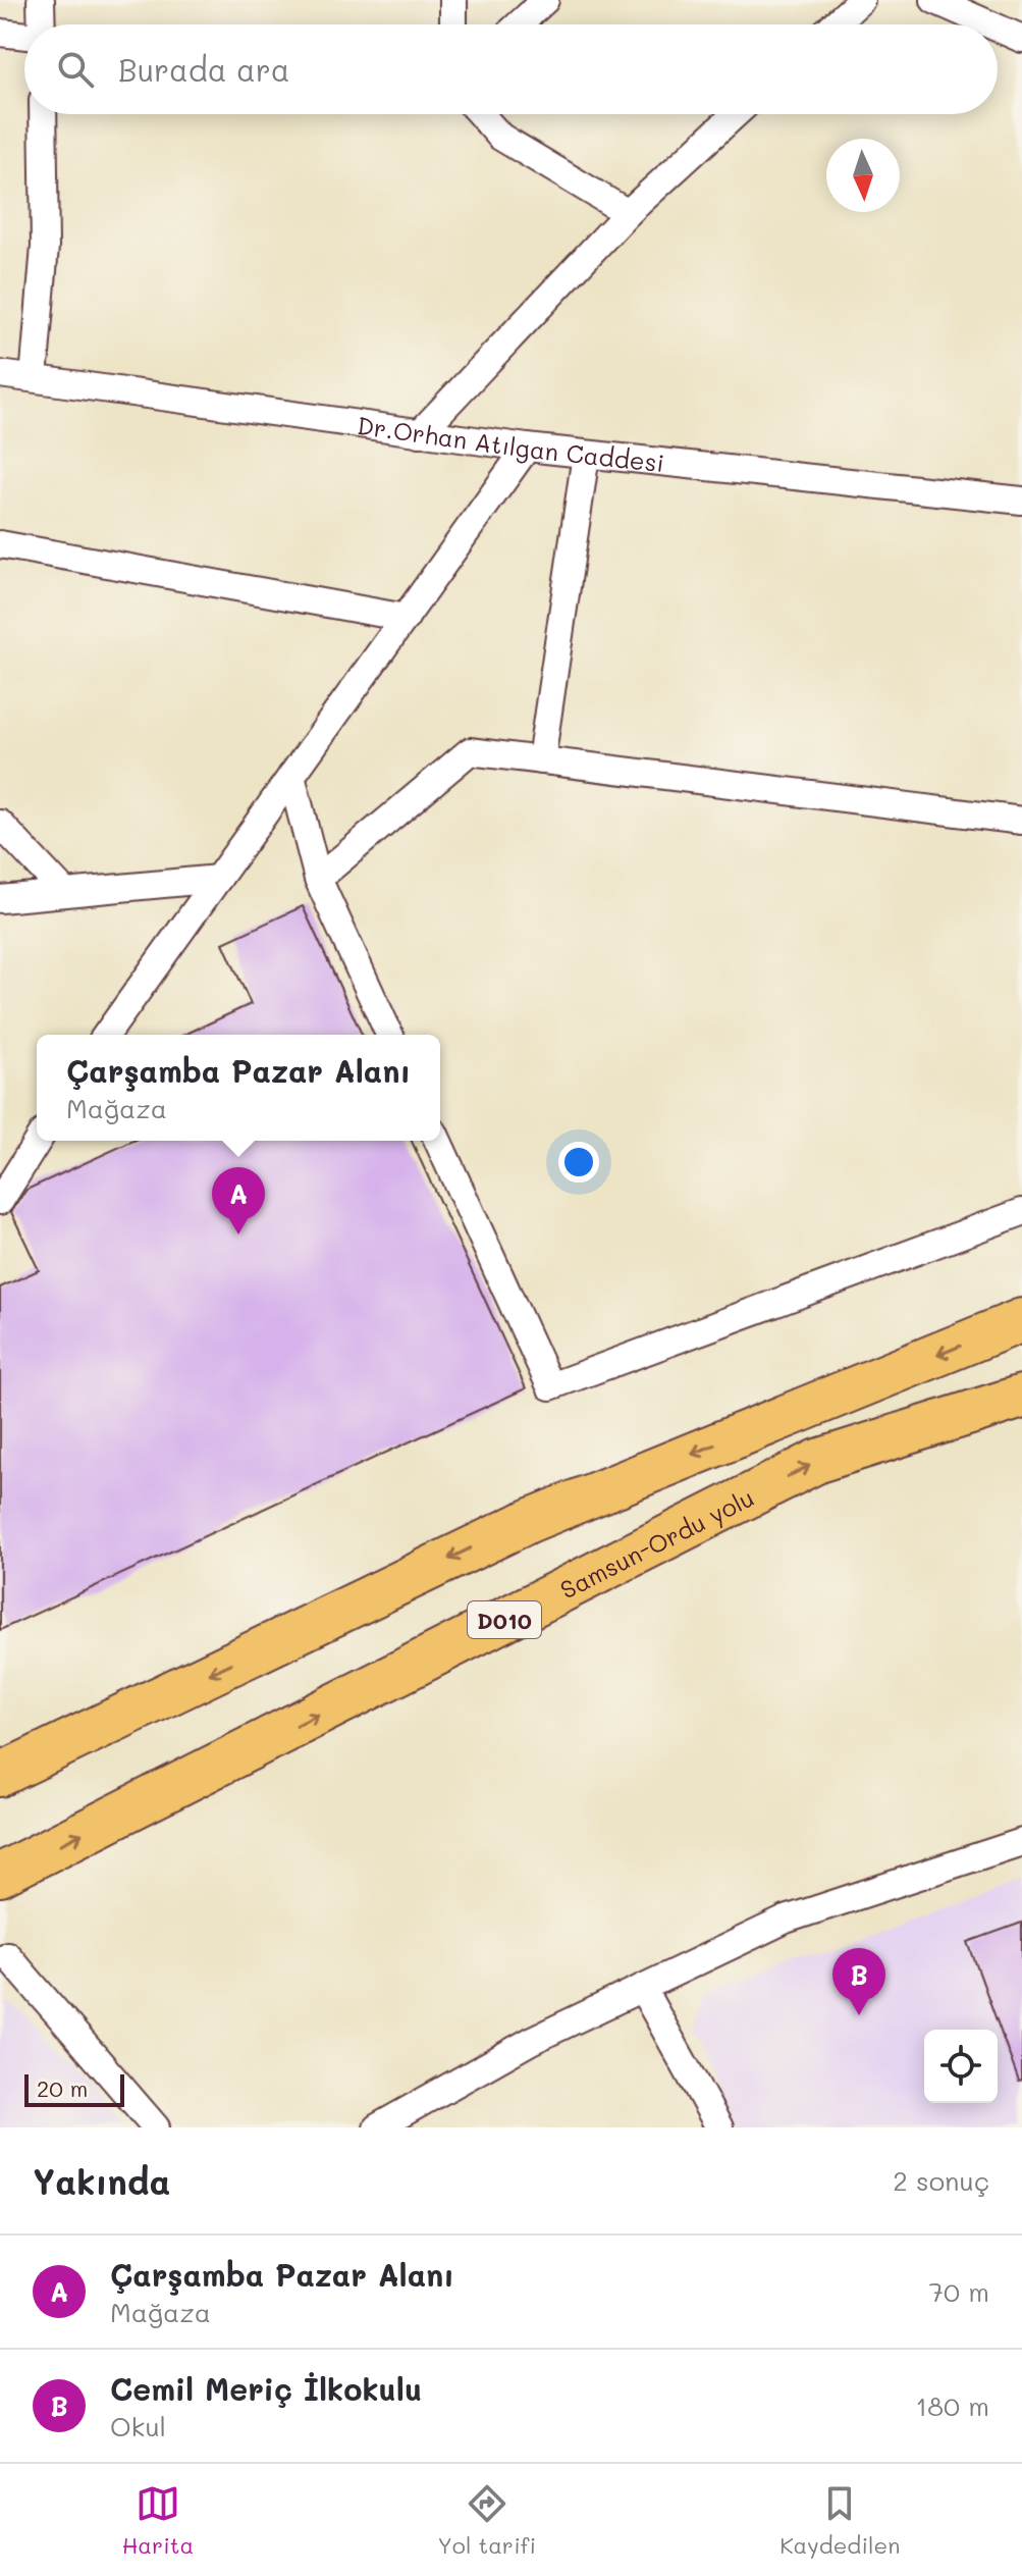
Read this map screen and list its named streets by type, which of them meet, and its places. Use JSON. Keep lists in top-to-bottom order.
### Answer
{
  "streets": {
    "highway": ["Samsun-Ordu yolu", "D010"],
    "street": ["Dr.Orhan Atılgan Caddesi"]
  },
  "scale_bar": "20 m",
  "north": "bottom",
  "page": {
    "search": "Burada ara",
    "popup": ["Çarşamba Pazar Alanı", "Mağaza"],
    "pins": ["A", "B"],
    "scale": "20 m",
    "heading": ["Yakında", "2 sonuç"],
    "list": [
      {
        "mark": "A",
        "name": "Çarşamba Pazar Alanı",
        "note": "Mağaza",
        "value": "70 m"
      },
      {
        "mark": "B",
        "name": "Cemil Meriç İlkokulu",
        "note": "Okul",
        "value": "180 m"
      }
    ],
    "nav": ["Harita", "Yol tarifi", "Kaydedilen"]
  }
}
